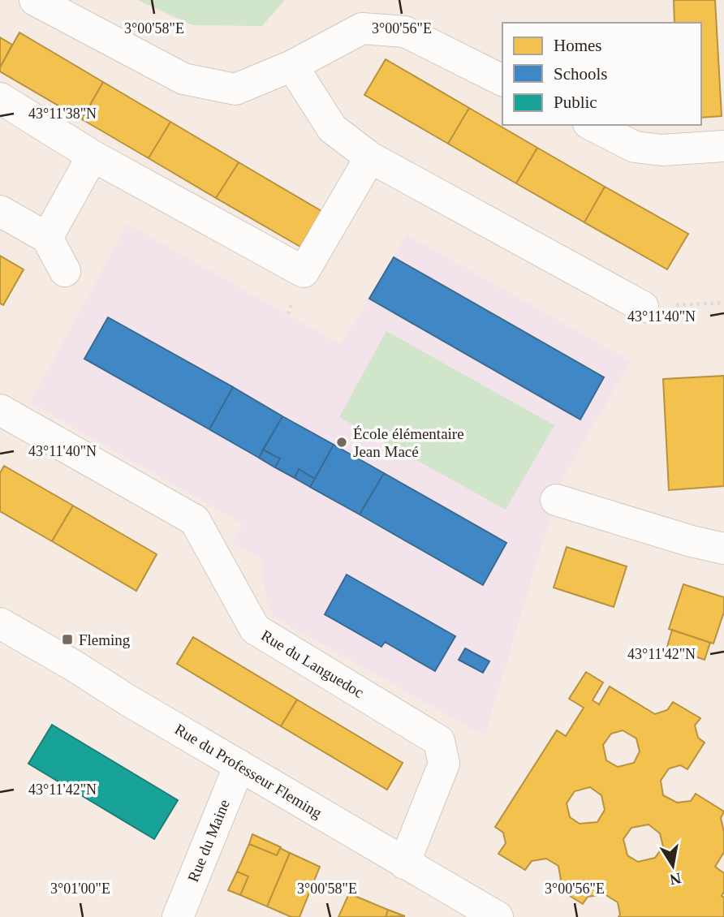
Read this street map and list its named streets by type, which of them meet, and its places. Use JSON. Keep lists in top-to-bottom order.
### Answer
{
  "streets": {
    "street": ["Rue du Languedoc", "Rue du Professeur Fleming", "Rue du Maine"]
  },
  "crossings": [
    ["Rue du Languedoc", "Rue du Professeur Fleming"],
    ["Rue du Professeur Fleming", "Rue du Maine"]
  ],
  "places": {
    "other": ["École élémentaire Jean Macé"],
    "transit": ["Fleming"]
  },
  "legend": ["Homes", "Schools", "Public"],
  "north": "bottom",
  "coordinates": [
    "3°00'58\"E",
    "3°00'56\"E",
    "43°11'38\"N",
    "43°11'40\"N",
    "43°11'42\"N",
    "3°01'00\"E"
  ]
}
